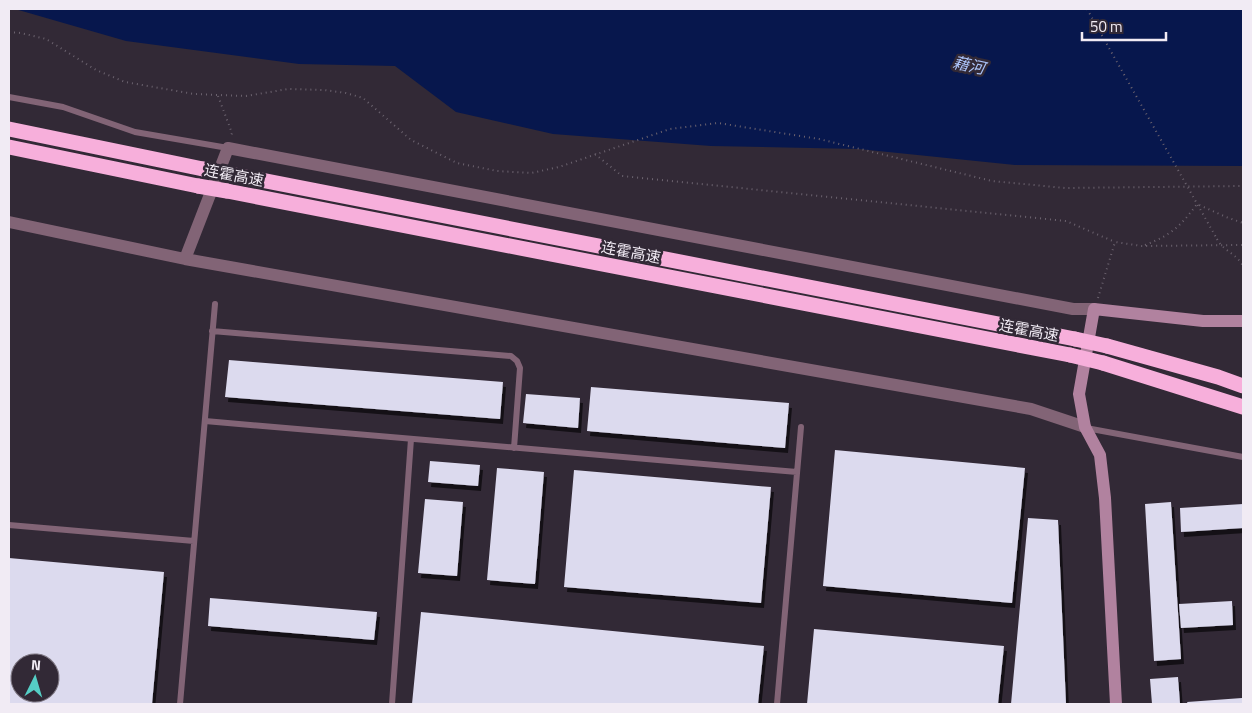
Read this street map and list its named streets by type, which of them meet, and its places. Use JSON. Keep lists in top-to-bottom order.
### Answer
{
  "streets": {
    "highway": ["连霍高速"]
  },
  "water": ["藉河"],
  "scale_bar": "50 m",
  "north": "top"
}
